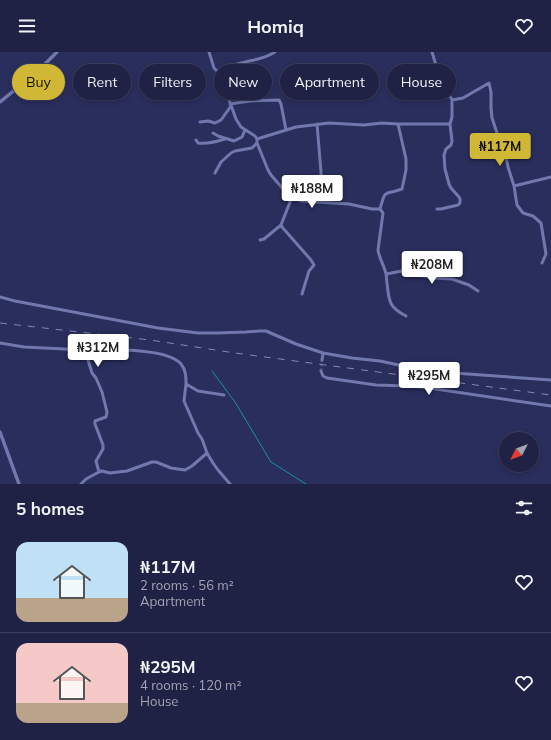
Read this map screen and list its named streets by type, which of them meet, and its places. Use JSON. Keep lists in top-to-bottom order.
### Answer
{
  "north": "bottom left",
  "page": {
    "header": "Homiq",
    "chip": [
      "Buy",
      "Rent",
      "Filters",
      "New",
      "Apartment",
      "House"
    ],
    "price": [
      "₦117M",
      "₦188M",
      "₦208M",
      "₦312M",
      "₦295M"
    ],
    "heading": "5 homes",
    "list": [
      {
        "name": "₦117M",
        "note": "2 rooms · 56 m² · Apartment"
      },
      {
        "name": "₦295M",
        "note": "4 rooms · 120 m² · House"
      }
    ]
  }
}
